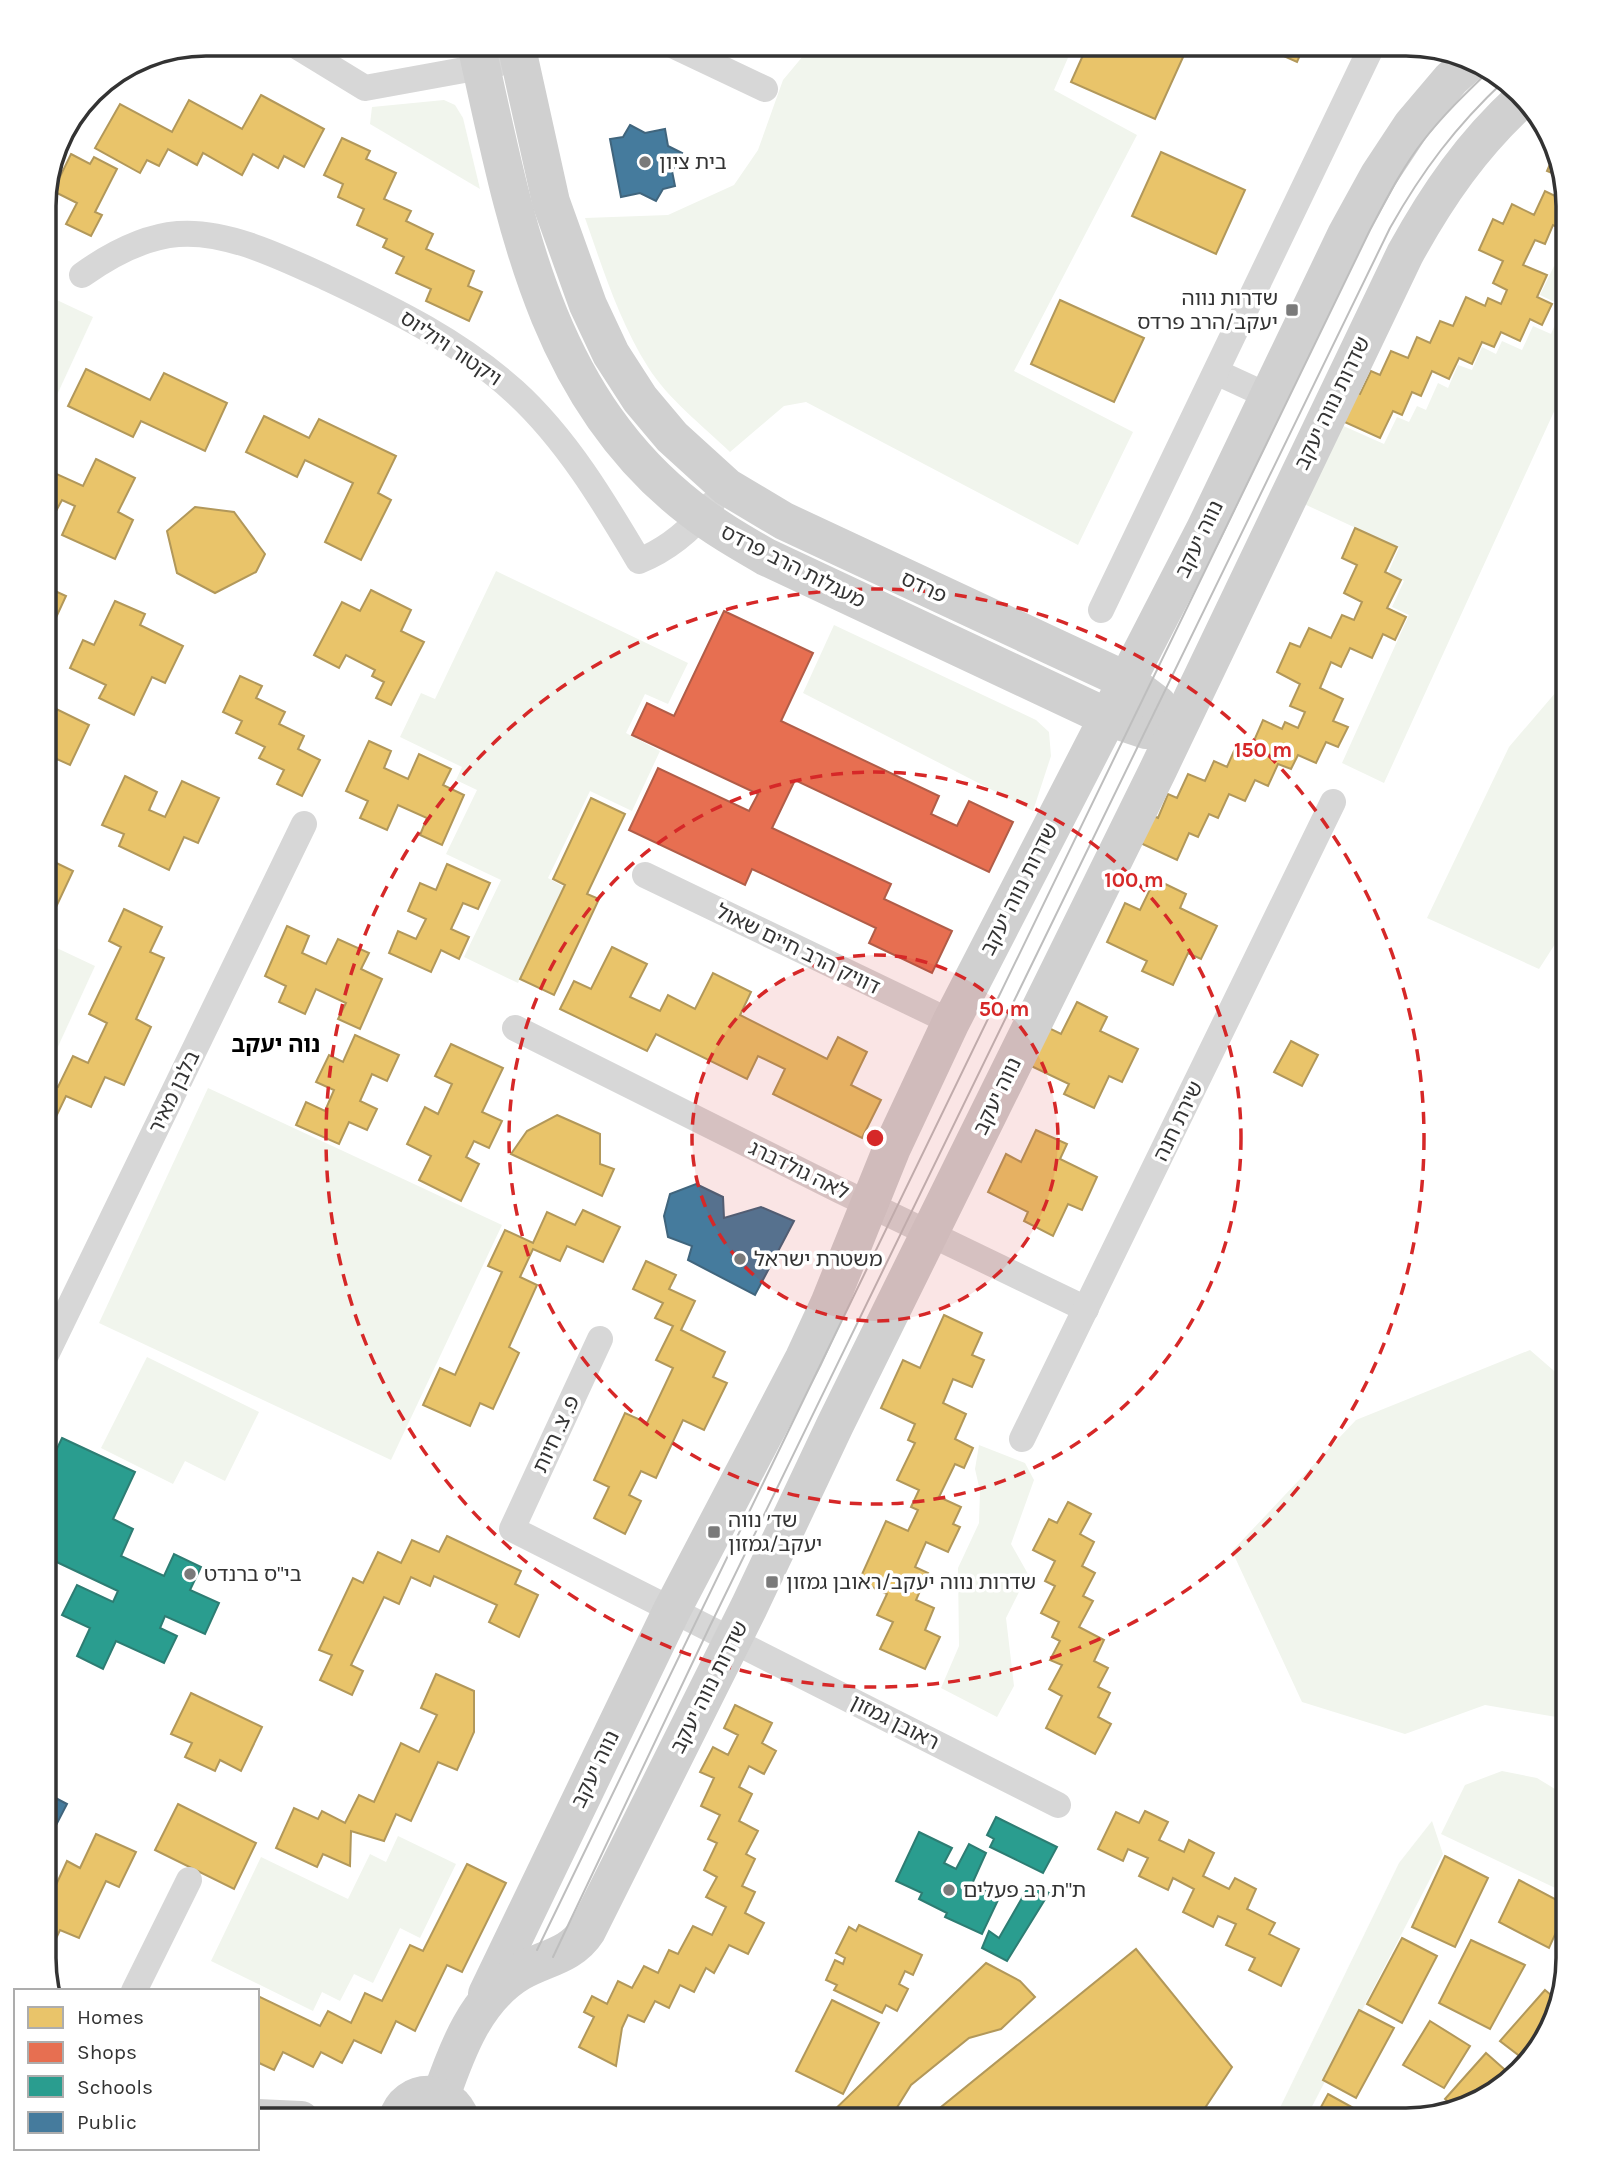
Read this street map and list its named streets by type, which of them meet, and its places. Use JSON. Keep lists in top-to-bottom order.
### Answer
{
  "streets": {
    "street": [
      "ויקטור ויוליוס",
      "שדרות נווה יעקב",
      "נווה יעקב",
      "מעגלות הרב פרדס",
      "פרדס",
      "דוויק הרב חיים שאול",
      "בלבן מאיר",
      "שירת חנה",
      "לאה גולדברג",
      "פ. צ. חיות",
      "ראובן גמזון"
    ]
  },
  "crossings": [
    ["ויקטור ויוליוס", "מעגלות הרב פרדס"],
    ["ויקטור ויוליוס", "פרדס"],
    ["שדרות נווה יעקב", "נווה יעקב"],
    ["שדרות נווה יעקב", "מעגלות הרב פרדס"],
    ["שדרות נווה יעקב", "פרדס"],
    ["שדרות נווה יעקב", "דוויק הרב חיים שאול"],
    ["שדרות נווה יעקב", "לאה גולדברג"],
    ["שדרות נווה יעקב", "ראובן גמזון"],
    ["נווה יעקב", "מעגלות הרב פרדס"],
    ["נווה יעקב", "פרדס"],
    ["נווה יעקב", "לאה גולדברג"],
    ["נווה יעקב", "ראובן גמזון"],
    ["שירת חנה", "לאה גולדברג"],
    ["פ. צ. חיות", "ראובן גמזון"]
  ],
  "districts": ["נוה יעקב"],
  "places": {
    "other": [
      "בית ציון",
      "משטרת ישראל",
      "בי\"ס ברנדט",
      "ת\"ת רב פעלים"
    ],
    "transit": ["שדרות נווה יעקב/הרב פרדס", "שד׳ נווה יעקב/גמזון", "שדרות נווה יעקב/ראובן גמזון"]
  },
  "legend": [
    "Homes",
    "Shops",
    "Schools",
    "Public"
  ],
  "rings": ["150 m", "100 m", "50 m"]
}
